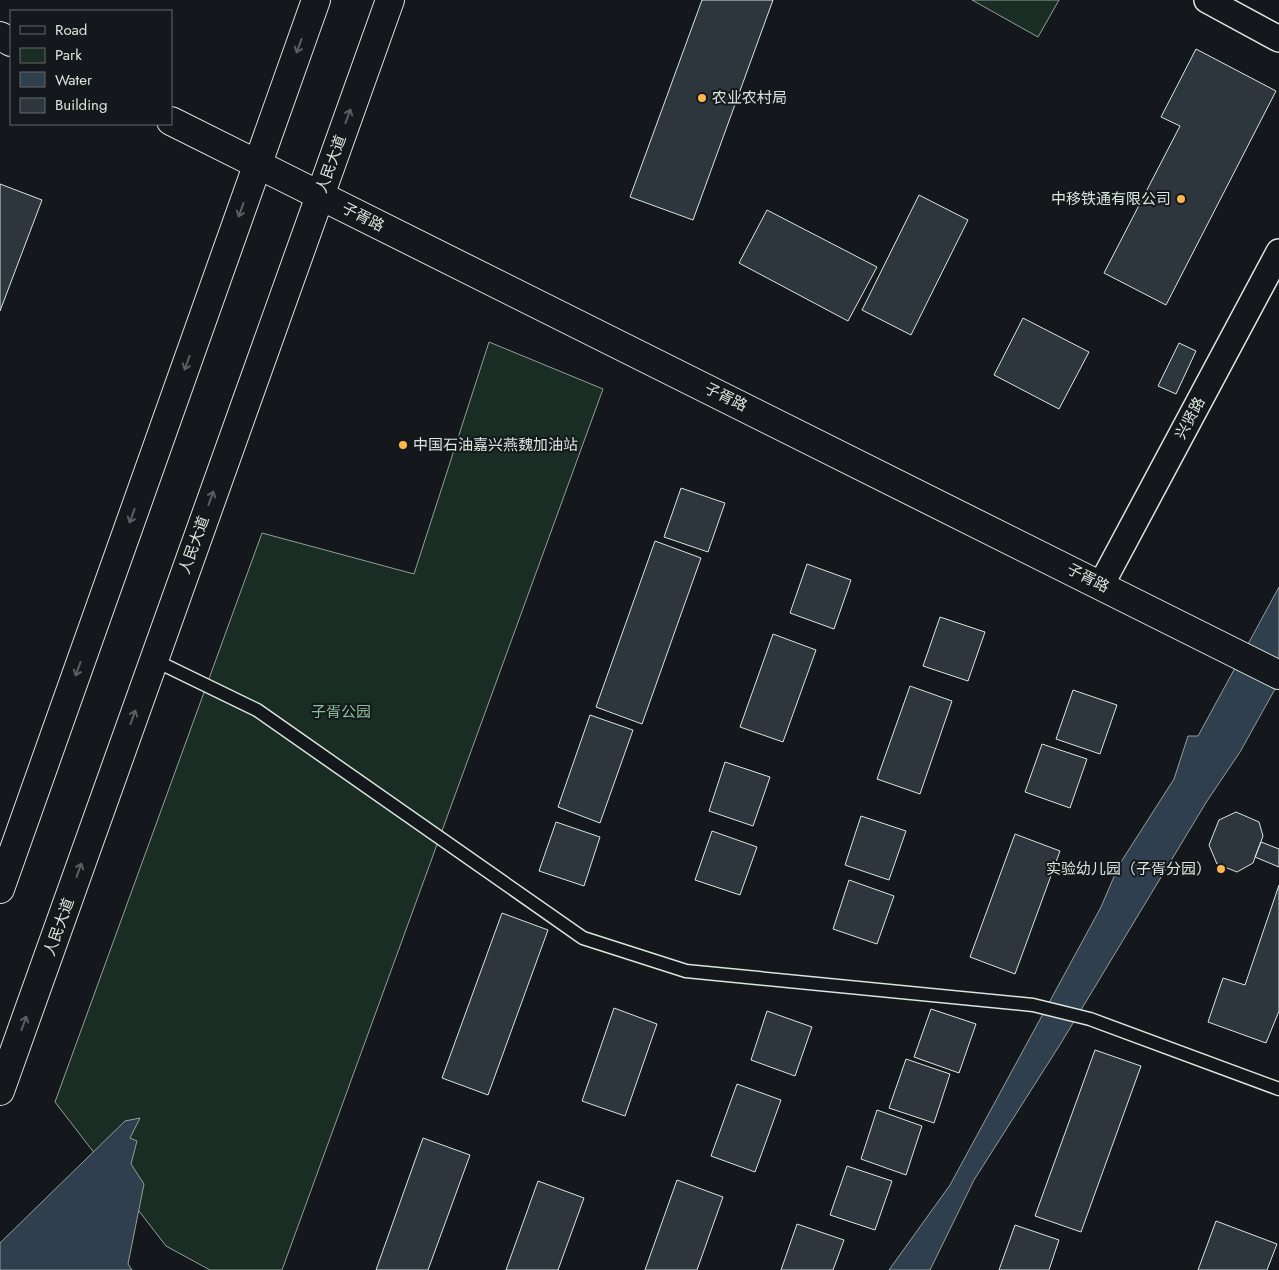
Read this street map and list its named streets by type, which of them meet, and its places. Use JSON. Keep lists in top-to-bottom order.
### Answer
{
  "streets": {
    "main road": ["人民大道", "子胥路"],
    "street": ["兴贤路"]
  },
  "crossings": [
    ["人民大道", "子胥路"],
    ["子胥路", "兴贤路"]
  ],
  "parks": ["子胥公园"],
  "places": [
    "农业农村局",
    "中移铁通有限公司",
    "中国石油嘉兴燕魏加油站",
    "实验幼儿园（子胥分园）"
  ],
  "legend": [
    "Road",
    "Park",
    "Water",
    "Building"
  ]
}
